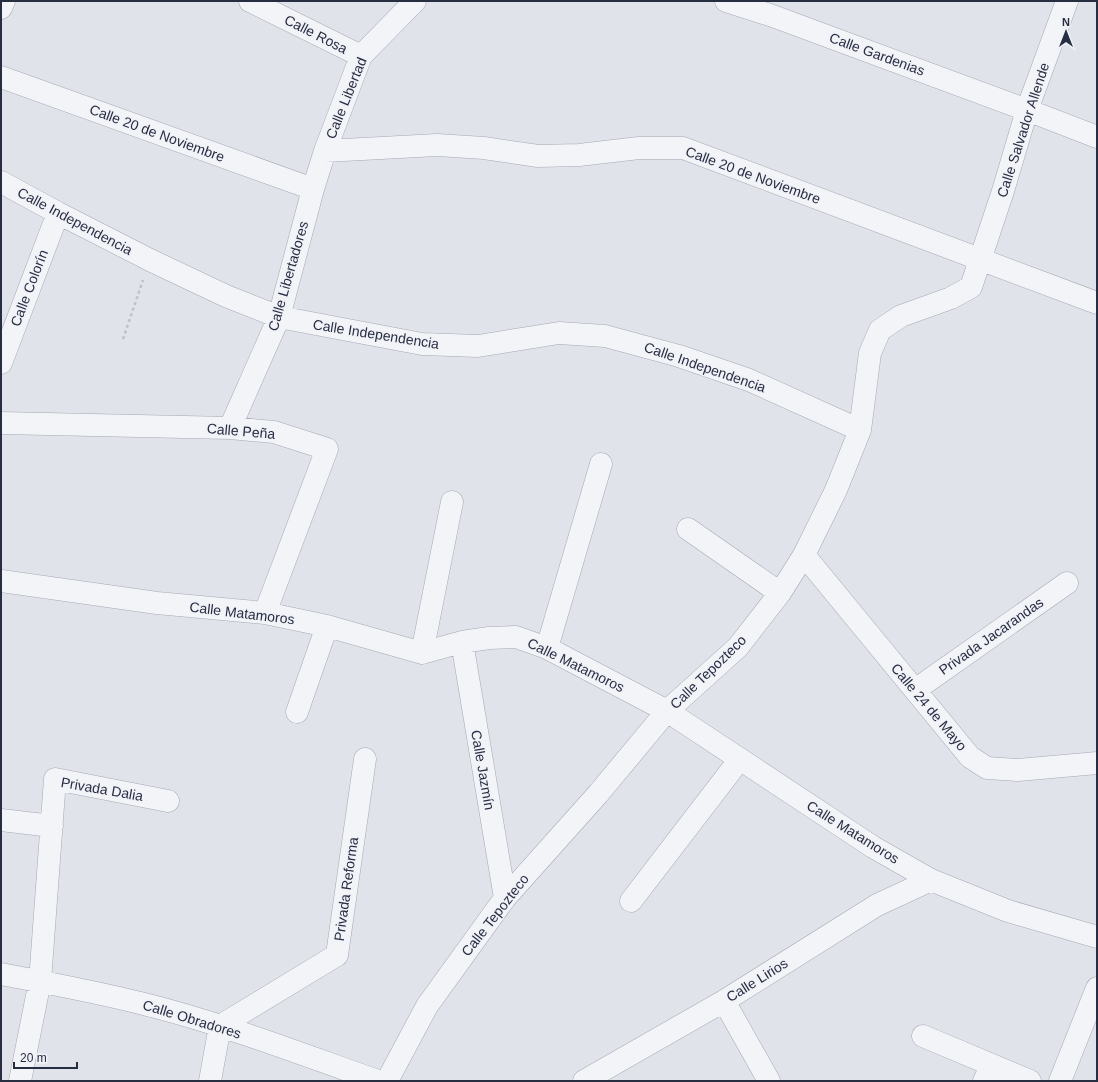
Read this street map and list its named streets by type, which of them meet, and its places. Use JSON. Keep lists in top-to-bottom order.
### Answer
{
  "streets": {
    "street": [
      "Calle Rosa",
      "Calle Gardenias",
      "Calle Libertad",
      "Calle Salvador Allende",
      "Calle 20 de Noviembre",
      "Calle Independencia",
      "Calle Libertadores",
      "Calle Colorín",
      "Calle Peña",
      "Calle Matamoros",
      "Privada Jacarandas",
      "Calle Tepozteco",
      "Calle 24 de Mayo",
      "Calle Jazmín",
      "Privada Dalia",
      "Privada Reforma",
      "Calle Lirios",
      "Calle Obradores"
    ]
  },
  "crossings": [
    ["Calle Rosa", "Calle Libertad"],
    ["Calle Gardenias", "Calle Salvador Allende"],
    ["Calle Libertad", "Calle 20 de Noviembre"],
    ["Calle Libertad", "Calle Libertadores"],
    ["Calle Salvador Allende", "Calle 20 de Noviembre"],
    ["Calle Salvador Allende", "Calle Tepozteco"],
    ["Calle 20 de Noviembre", "Calle Libertadores"],
    ["Calle 20 de Noviembre", "Calle Tepozteco"],
    ["Calle Independencia", "Calle Libertadores"],
    ["Calle Independencia", "Calle Colorín"],
    ["Calle Independencia", "Calle Tepozteco"],
    ["Calle Libertadores", "Calle Peña"],
    ["Calle Peña", "Calle Matamoros"],
    ["Calle Matamoros", "Calle Tepozteco"],
    ["Calle Matamoros", "Calle Jazmín"],
    ["Calle Matamoros", "Calle Lirios"],
    ["Privada Jacarandas", "Calle 24 de Mayo"],
    ["Calle Tepozteco", "Calle 24 de Mayo"],
    ["Calle Tepozteco", "Calle Jazmín"],
    ["Privada Reforma", "Calle Obradores"]
  ],
  "scale_bar": "20 m",
  "north": "top"
}
